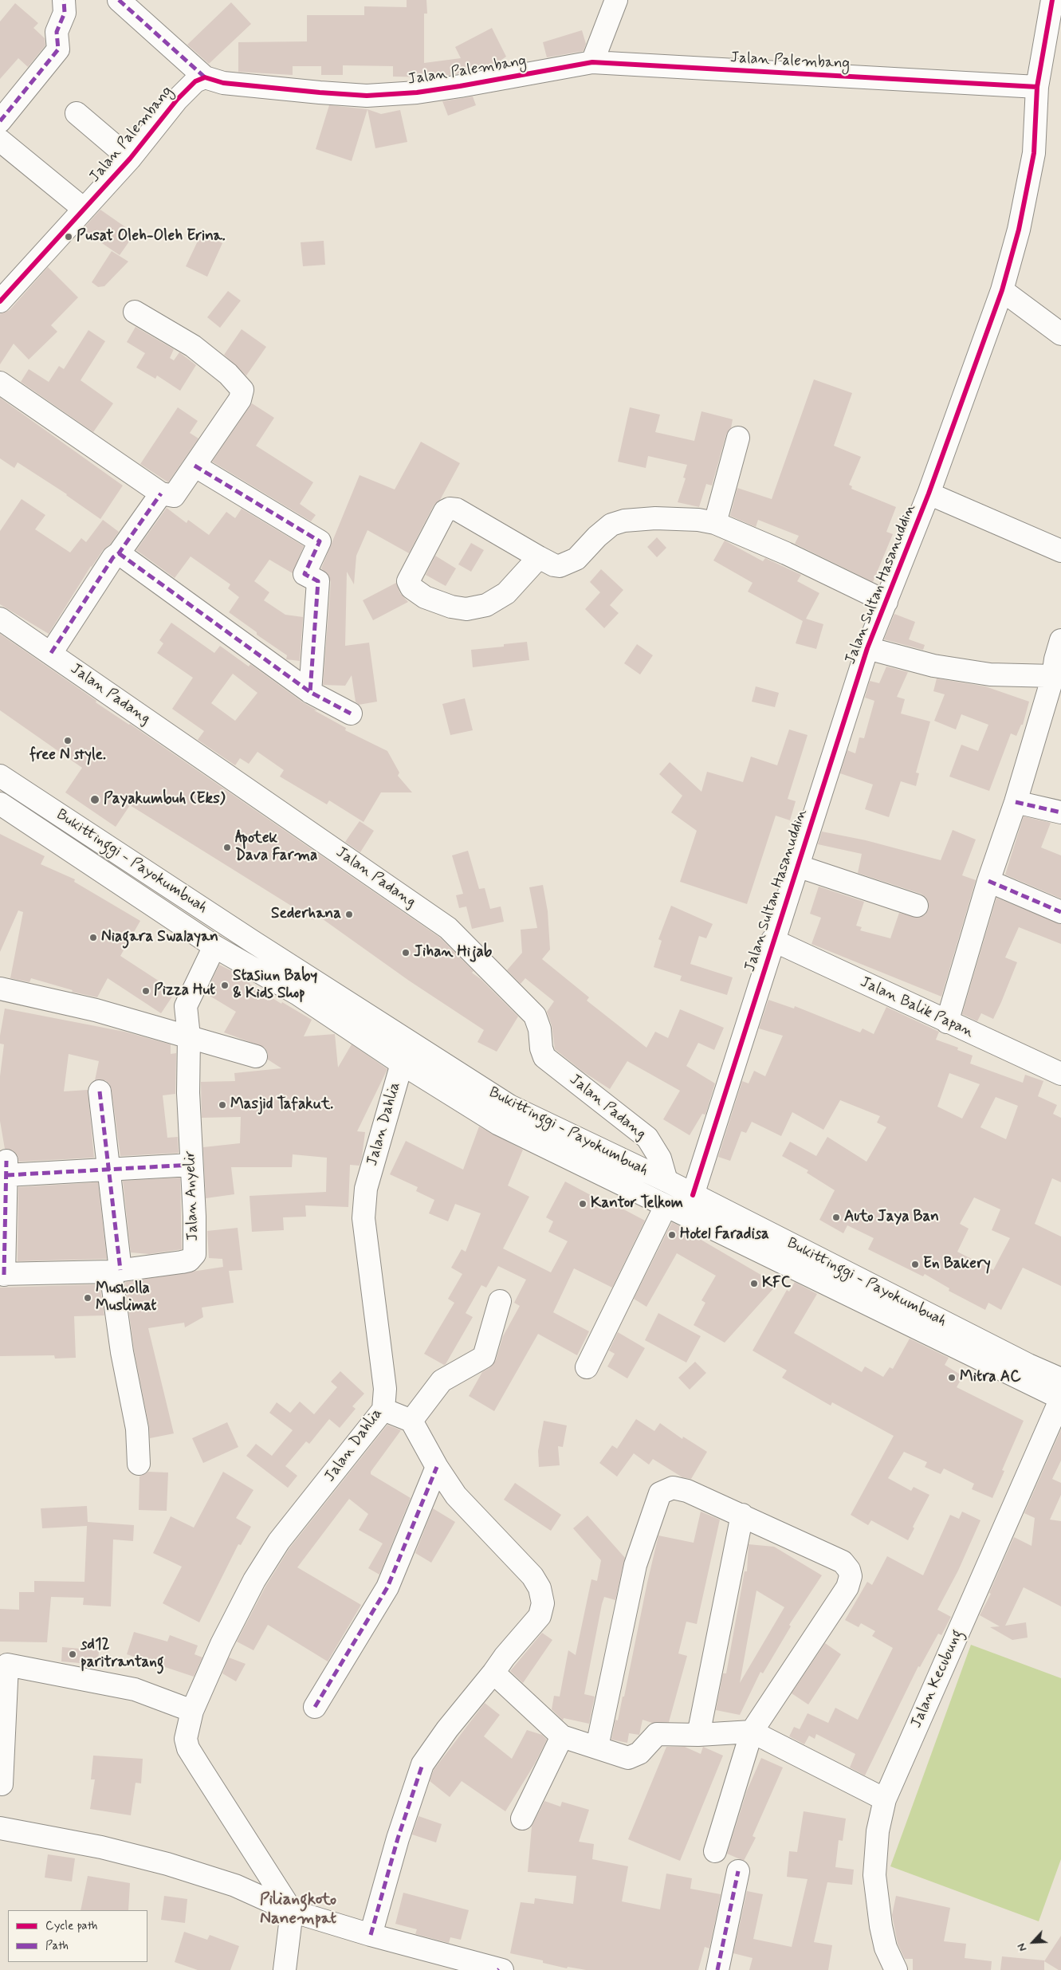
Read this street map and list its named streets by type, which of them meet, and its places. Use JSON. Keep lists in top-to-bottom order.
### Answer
{
  "streets": {
    "main road": [
      "Jalan Palembang",
      "Jalan Sultan Hasanuddin",
      "Jalan Padang",
      "Bukittinggi - Payokumbuah",
      "Jalan Balik Papan",
      "Jalan Dahlia",
      "Jalan Anyelir",
      "Jalan Kecubung"
    ]
  },
  "crossings": [
    ["Jalan Palembang", "Jalan Sultan Hasanuddin"],
    ["Jalan Sultan Hasanuddin", "Bukittinggi - Payokumbuah"],
    ["Jalan Sultan Hasanuddin", "Jalan Balik Papan"],
    ["Jalan Padang", "Bukittinggi - Payokumbuah"],
    ["Bukittinggi - Payokumbuah", "Jalan Dahlia"],
    ["Bukittinggi - Payokumbuah", "Jalan Anyelir"],
    ["Bukittinggi - Payokumbuah", "Jalan Kecubung"]
  ],
  "districts": ["Piliangkoto Nanempat"],
  "places": [
    "Pusat Oleh-Oleh Erina.",
    "free N style.",
    "Payakumbuh (Eks)",
    "Apotek Dava Farma",
    "Sederhana",
    "Niagara Swalayan",
    "Jihan Hijab",
    "Stasiun Baby & Kids Shop",
    "Pizza Hut",
    "Masjid Tafakut.",
    "Kantor Telkom",
    "Auto Jaya Ban",
    "Hotel Faradisa",
    "En Bakery",
    "KFC",
    "Musholla Muslimat",
    "Mitra AC",
    "sd12 paritrantang"
  ],
  "legend": ["Cycle path", "Path"],
  "north": "bottom left"
}
